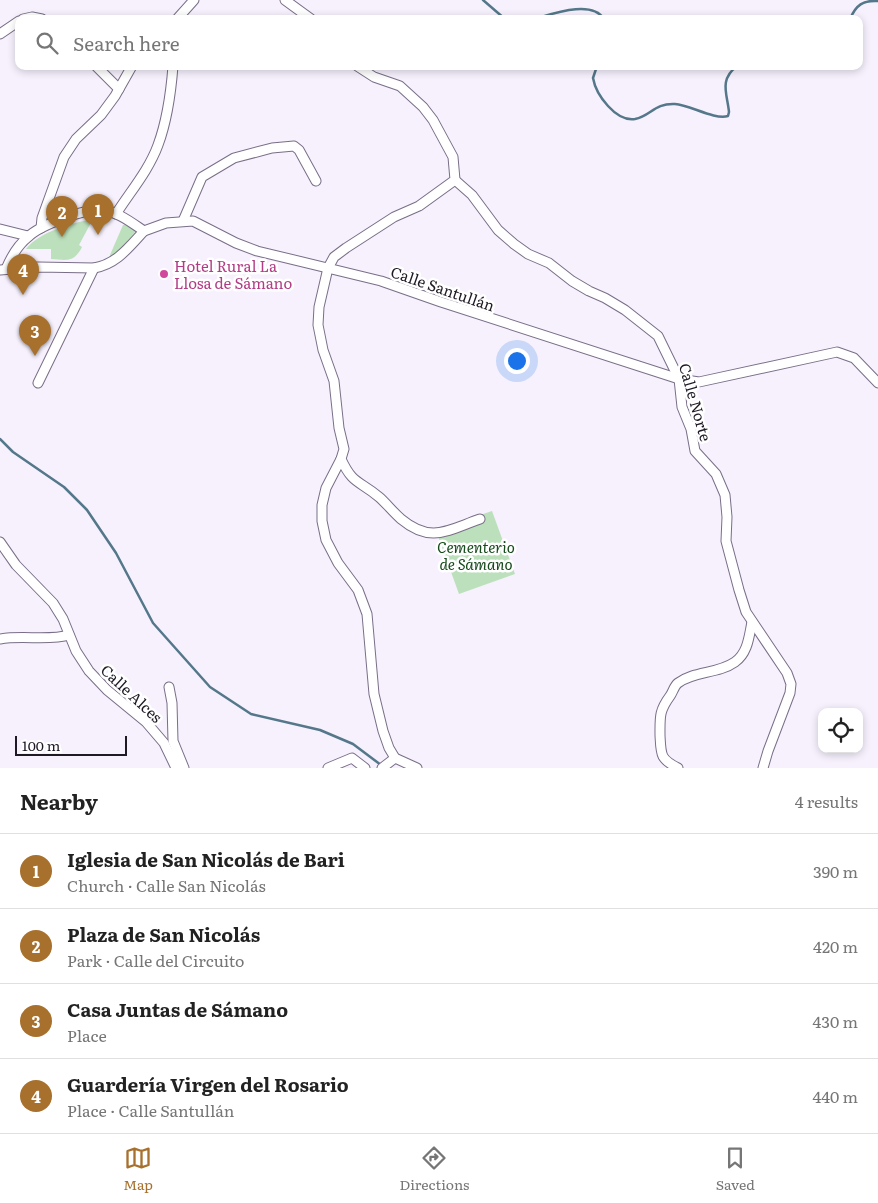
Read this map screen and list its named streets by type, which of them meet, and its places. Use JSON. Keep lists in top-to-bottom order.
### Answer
{
  "streets": {
    "street": ["Calle Santullán", "Calle Norte", "Calle Alces"]
  },
  "crossings": [
    ["Calle Santullán", "Calle Norte"]
  ],
  "parks": ["Cementerio de Sámano"],
  "places": ["Hotel Rural La Llosa de Sámano"],
  "scale_bar": "100 m",
  "page": {
    "search": "Search here",
    "pins": [
      "1",
      "2",
      "4",
      "3"
    ],
    "scale": "100 m",
    "heading": ["Nearby", "4 results"],
    "list": [
      {
        "mark": "1",
        "name": "Iglesia de San Nicolás de Bari",
        "note": "Church · Calle San Nicolás",
        "value": "390 m"
      },
      {
        "mark": "2",
        "name": "Plaza de San Nicolás",
        "note": "Park · Calle del Circuito",
        "value": "420 m"
      },
      {
        "mark": "3",
        "name": "Casa Juntas de Sámano",
        "note": "Place",
        "value": "430 m"
      },
      {
        "mark": "4",
        "name": "Guardería Virgen del Rosario",
        "note": "Place · Calle Santullán",
        "value": "440 m"
      }
    ],
    "nav": ["Map", "Directions", "Saved"]
  }
}
